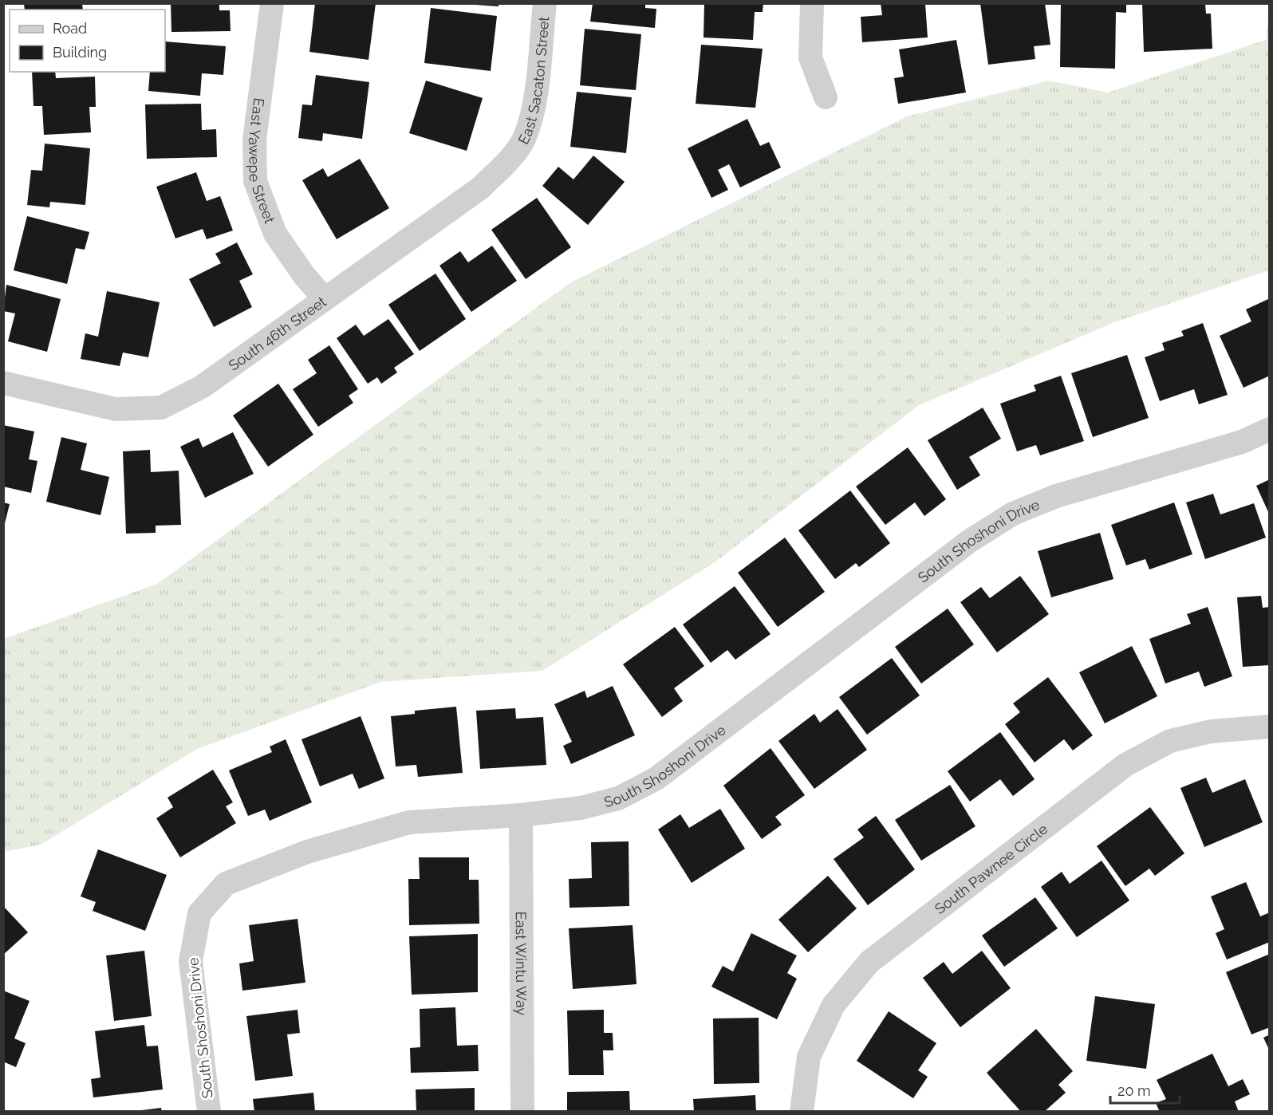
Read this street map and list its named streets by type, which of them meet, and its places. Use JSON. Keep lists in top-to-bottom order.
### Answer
{
  "streets": {
    "street": [
      "East Sacaton Street",
      "East Yawepe Street",
      "South 46th Street",
      "South Shoshoni Drive",
      "South Pawnee Circle",
      "East Wintu Way"
    ]
  },
  "crossings": [
    ["East Sacaton Street", "South 46th Street"],
    ["East Yawepe Street", "South 46th Street"],
    ["South Shoshoni Drive", "East Wintu Way"]
  ],
  "legend": ["Road", "Building"],
  "scale_bar": "20 m"
}
